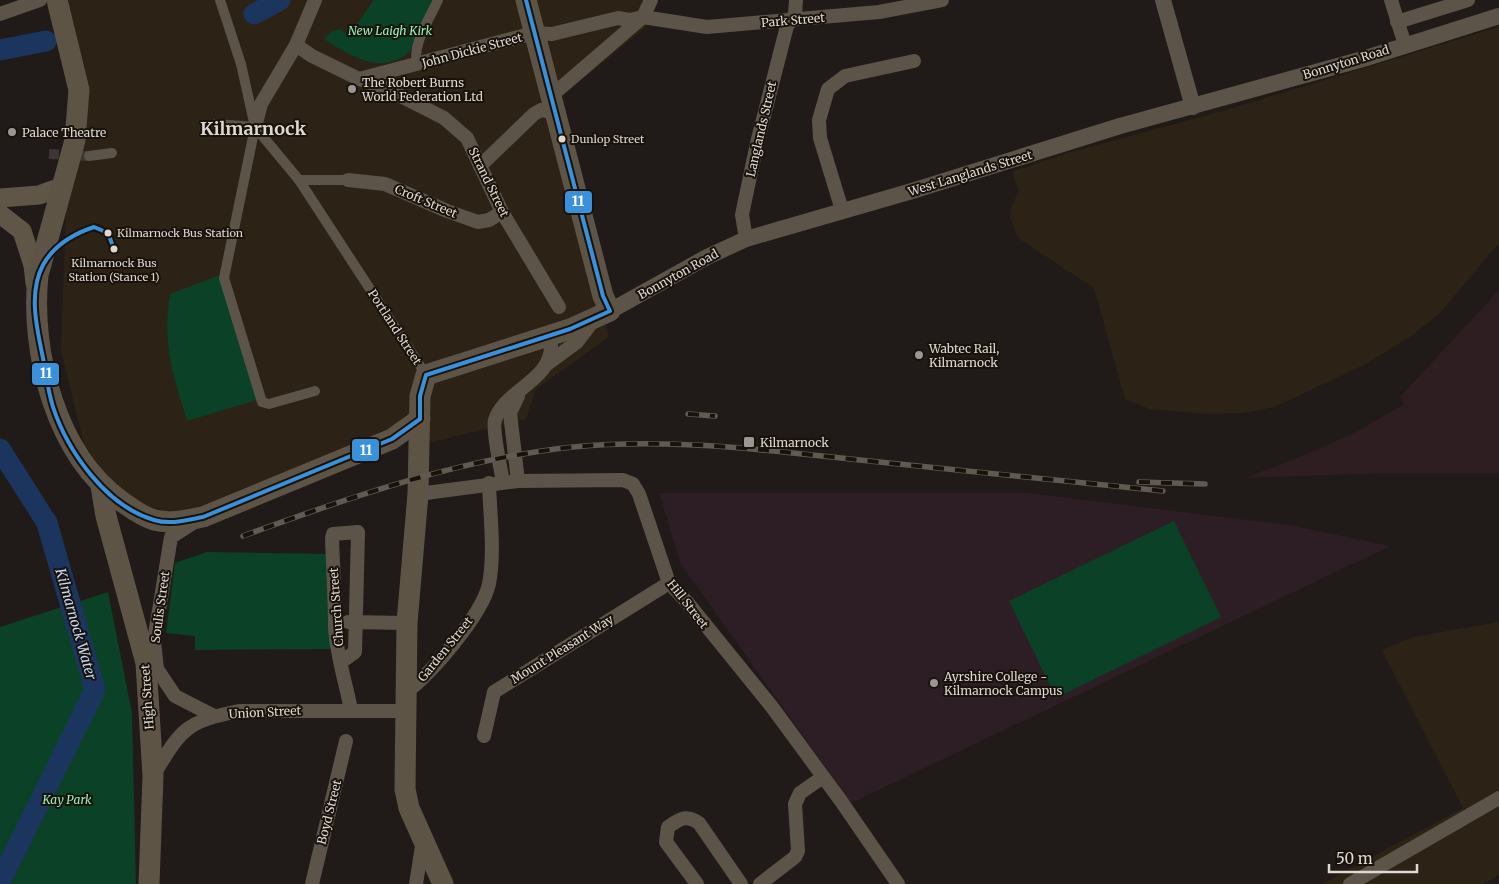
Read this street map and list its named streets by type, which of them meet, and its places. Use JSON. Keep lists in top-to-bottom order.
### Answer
{
  "streets": {
    "main road": ["Portland Street", "High Street"],
    "street": [
      "Park Street",
      "John Dickie Street",
      "Bonnyton Road",
      "Langlands Street",
      "West Langlands Street",
      "Strand Street",
      "Croft Street",
      "Hill Street",
      "Soulis Street",
      "Church Street",
      "Garden Street",
      "Mount Pleasant Way",
      "Union Street",
      "Boyd Street"
    ]
  },
  "crossings": [
    ["Park Street", "John Dickie Street"],
    ["Park Street", "Langlands Street"],
    ["John Dickie Street", "Strand Street"],
    ["Bonnyton Road", "Langlands Street"],
    ["Bonnyton Road", "West Langlands Street"],
    ["Bonnyton Road", "Garden Street"],
    ["Langlands Street", "West Langlands Street"],
    ["Strand Street", "Croft Street"],
    ["Portland Street", "Hill Street"],
    ["Portland Street", "Garden Street"],
    ["Portland Street", "Union Street"],
    ["Hill Street", "Garden Street"],
    ["Hill Street", "Mount Pleasant Way"],
    ["Soulis Street", "Union Street"],
    ["Church Street", "Union Street"],
    ["Garden Street", "Union Street"],
    ["High Street", "Union Street"]
  ],
  "districts": ["Kilmarnock"],
  "water": ["Kilmarnock Water"],
  "parks": ["New Laigh Kirk", "Kay Park"],
  "places": {
    "other": [
      "The Robert Burns World Federation Ltd",
      "Palace Theatre",
      "Dunlop Street",
      "Kilmarnock Bus Station",
      "Kilmarnock Bus Station (Stance 1)",
      "Wabtec Rail, Kilmarnock",
      "Ayrshire College - Kilmarnock Campus"
    ],
    "transit": ["Kilmarnock"]
  },
  "lines": ["transit line 11"],
  "scale_bar": "50 m"
}
